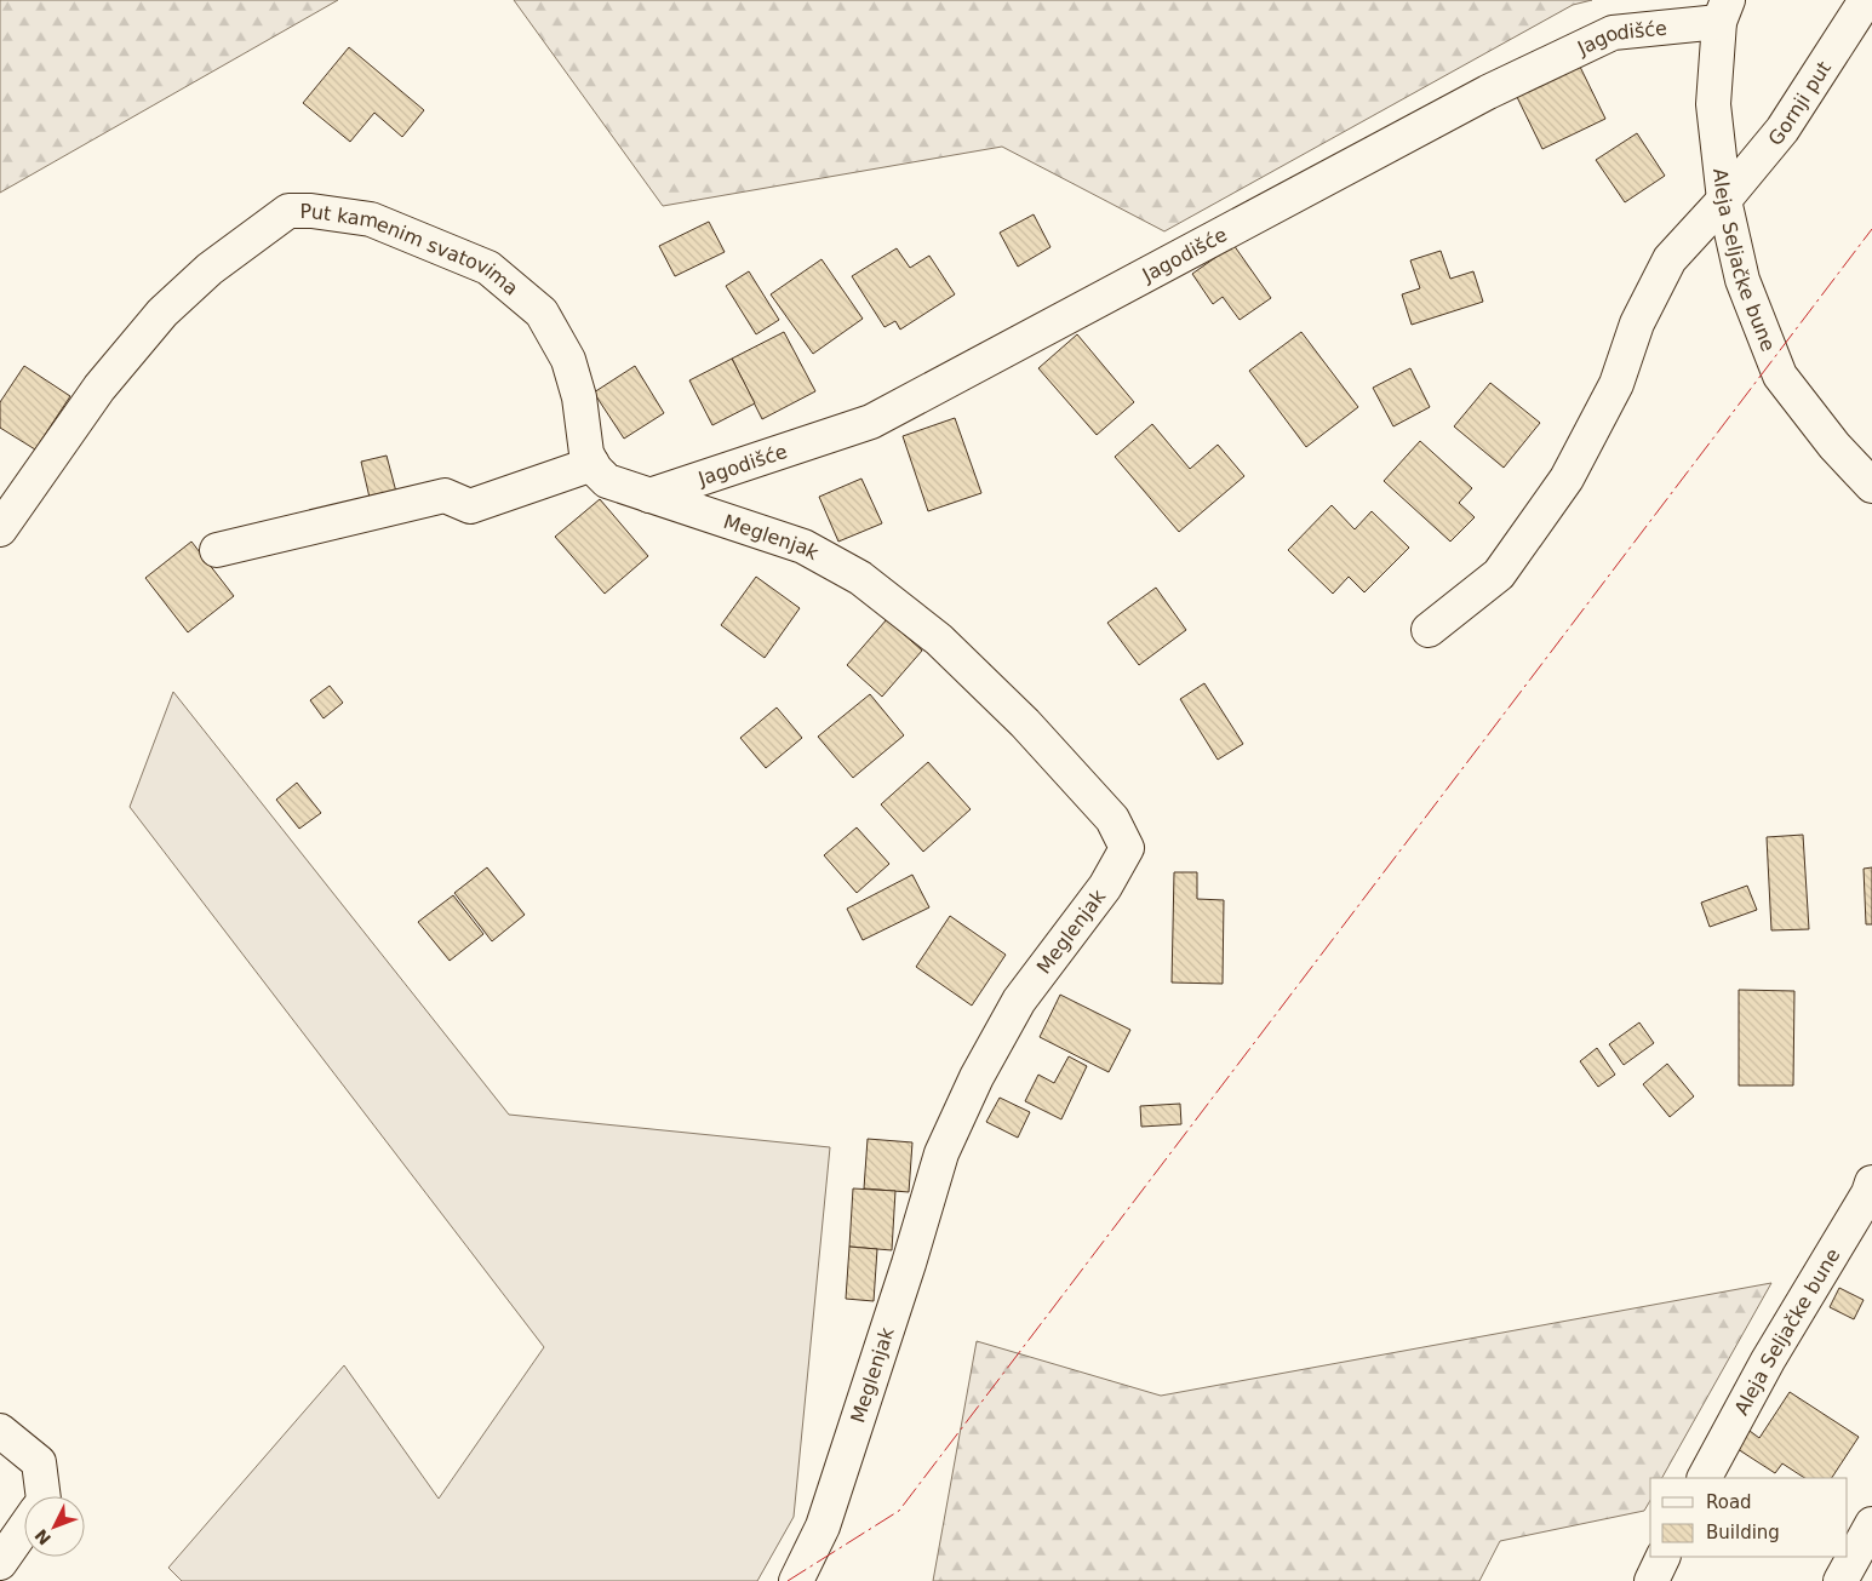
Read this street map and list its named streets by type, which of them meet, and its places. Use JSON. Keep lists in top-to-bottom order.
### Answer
{
  "streets": {
    "street": [
      "Jagodišće",
      "Gornji put",
      "Put kamenim svatovima",
      "Aleja Seljačke bune",
      "Meglenjak"
    ]
  },
  "crossings": [
    ["Jagodišće", "Aleja Seljačke bune"],
    ["Jagodišće", "Meglenjak"],
    ["Gornji put", "Aleja Seljačke bune"]
  ],
  "legend": ["Road", "Building"],
  "north": "bottom left"
}
